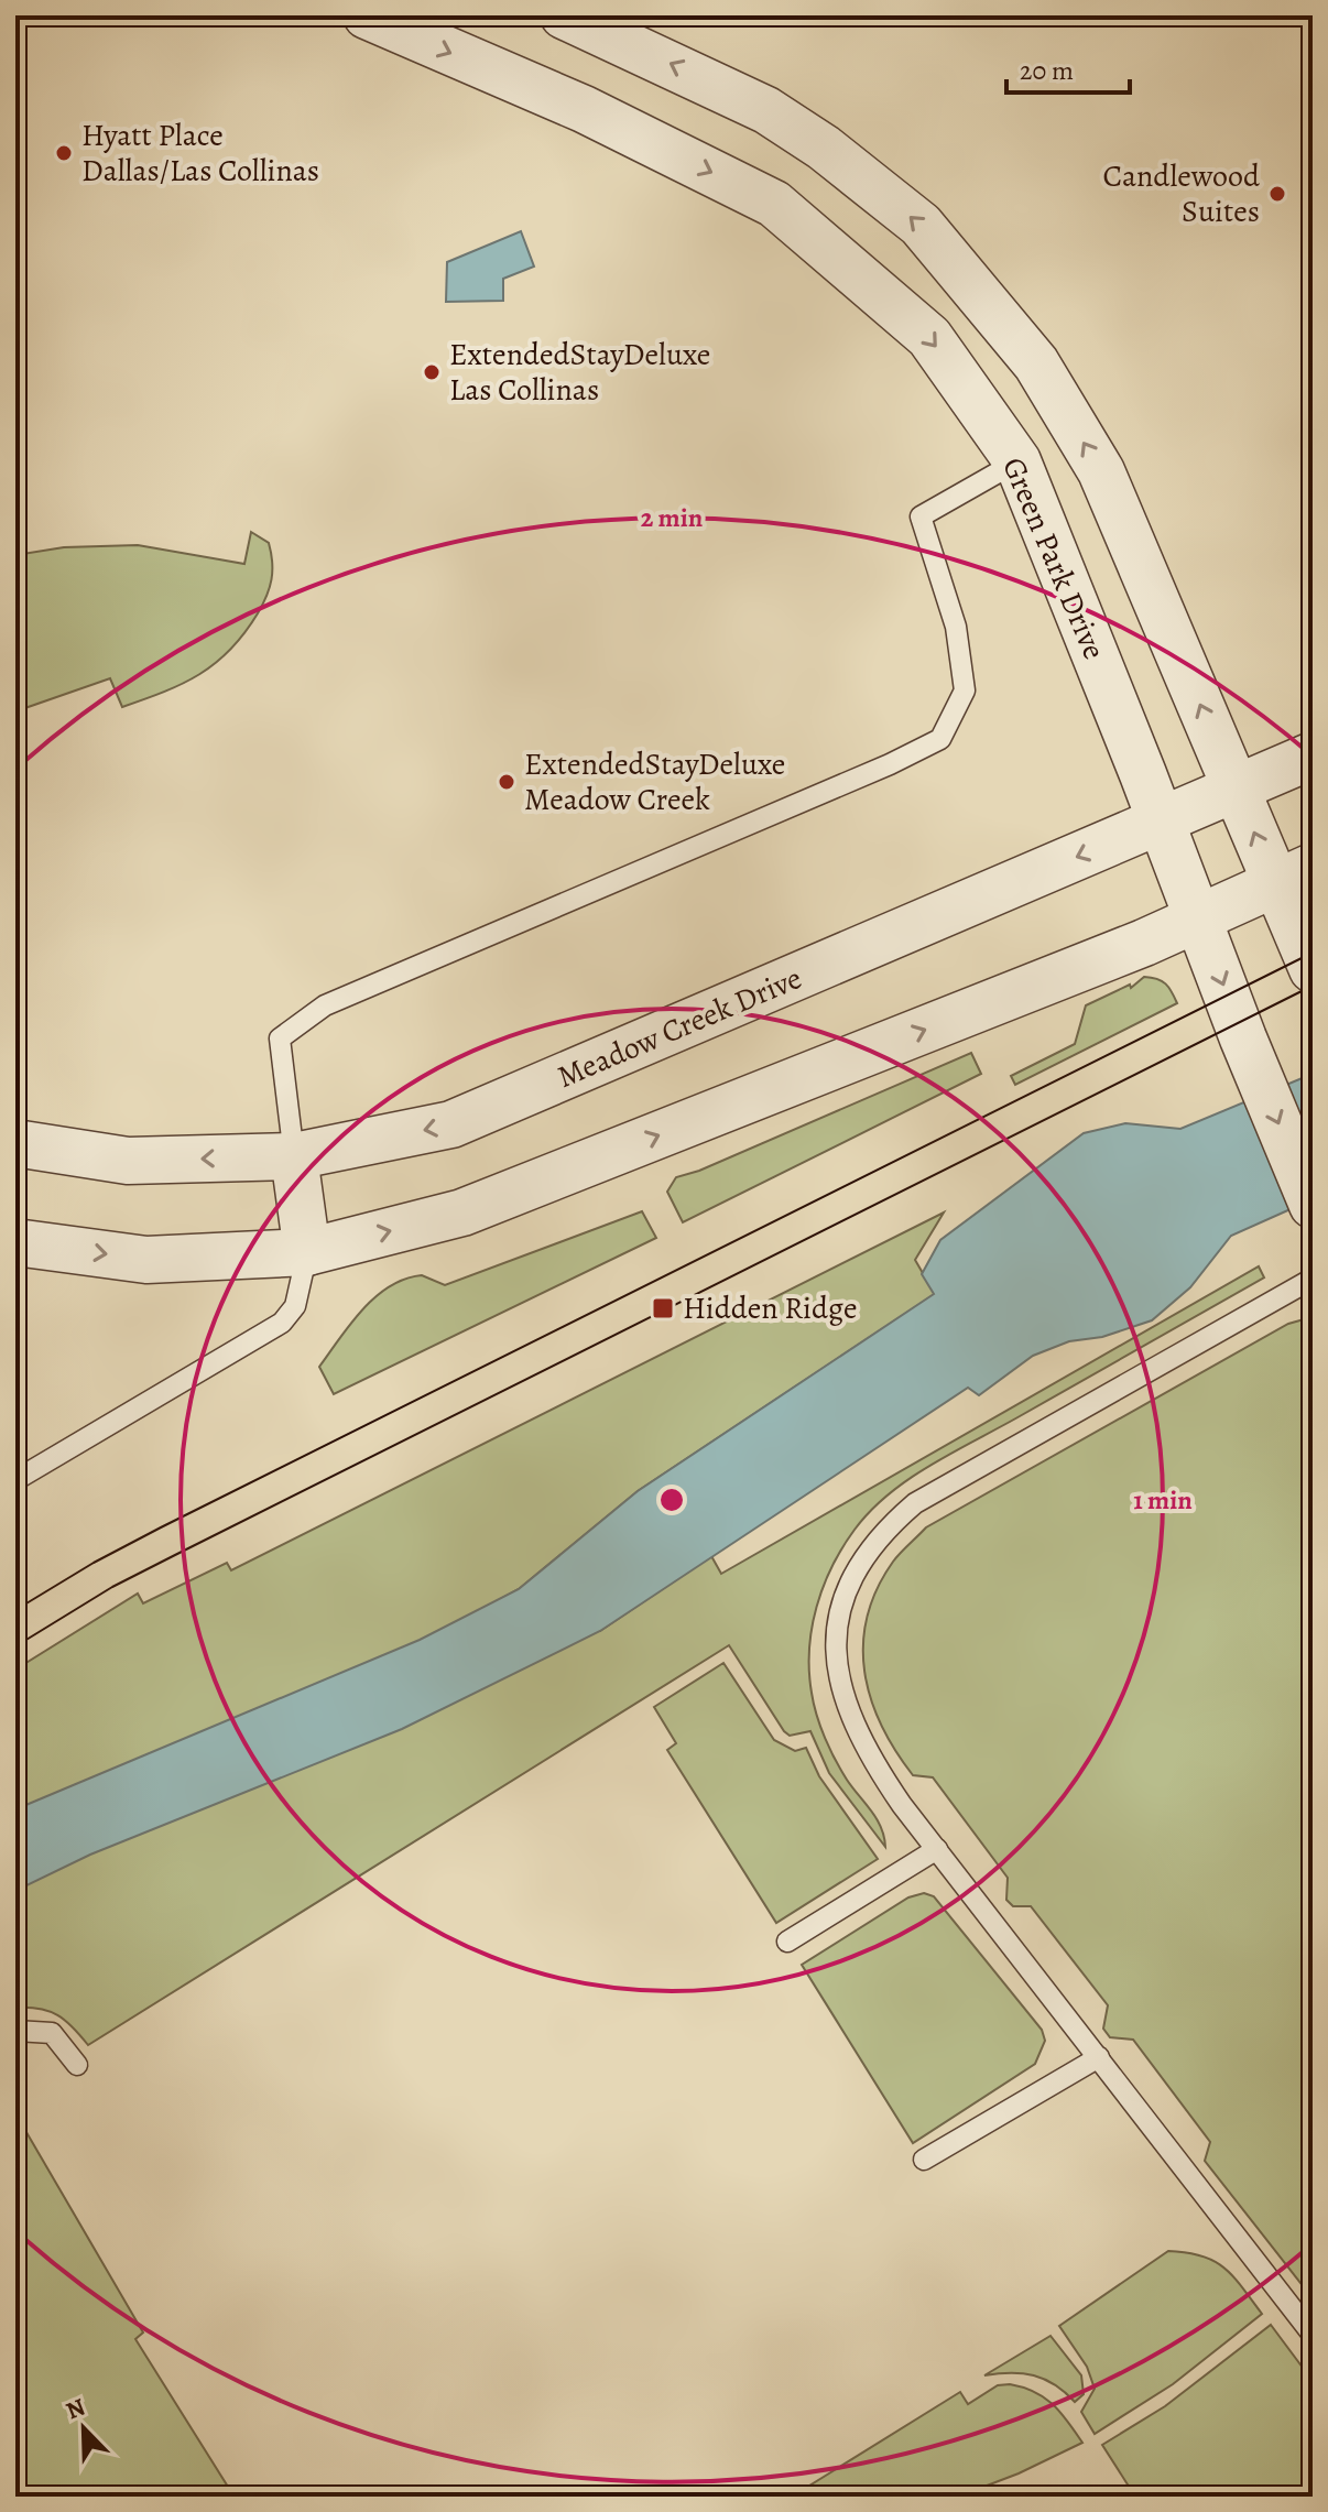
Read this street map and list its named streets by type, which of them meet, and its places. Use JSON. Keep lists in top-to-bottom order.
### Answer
{
  "streets": {
    "street": ["Green Park Drive", "Meadow Creek Drive"]
  },
  "crossings": [
    ["Green Park Drive", "Meadow Creek Drive"]
  ],
  "places": {
    "other": [
      "Hyatt Place Dallas/Las Collinas",
      "Candlewood Suites",
      "ExtendedStayDeluxe Las Collinas",
      "ExtendedStayDeluxe Meadow Creek"
    ],
    "transit": ["Hidden Ridge"]
  },
  "scale_bar": "20 m",
  "north": "top left",
  "rings": ["2 min", "1 min"]
}
